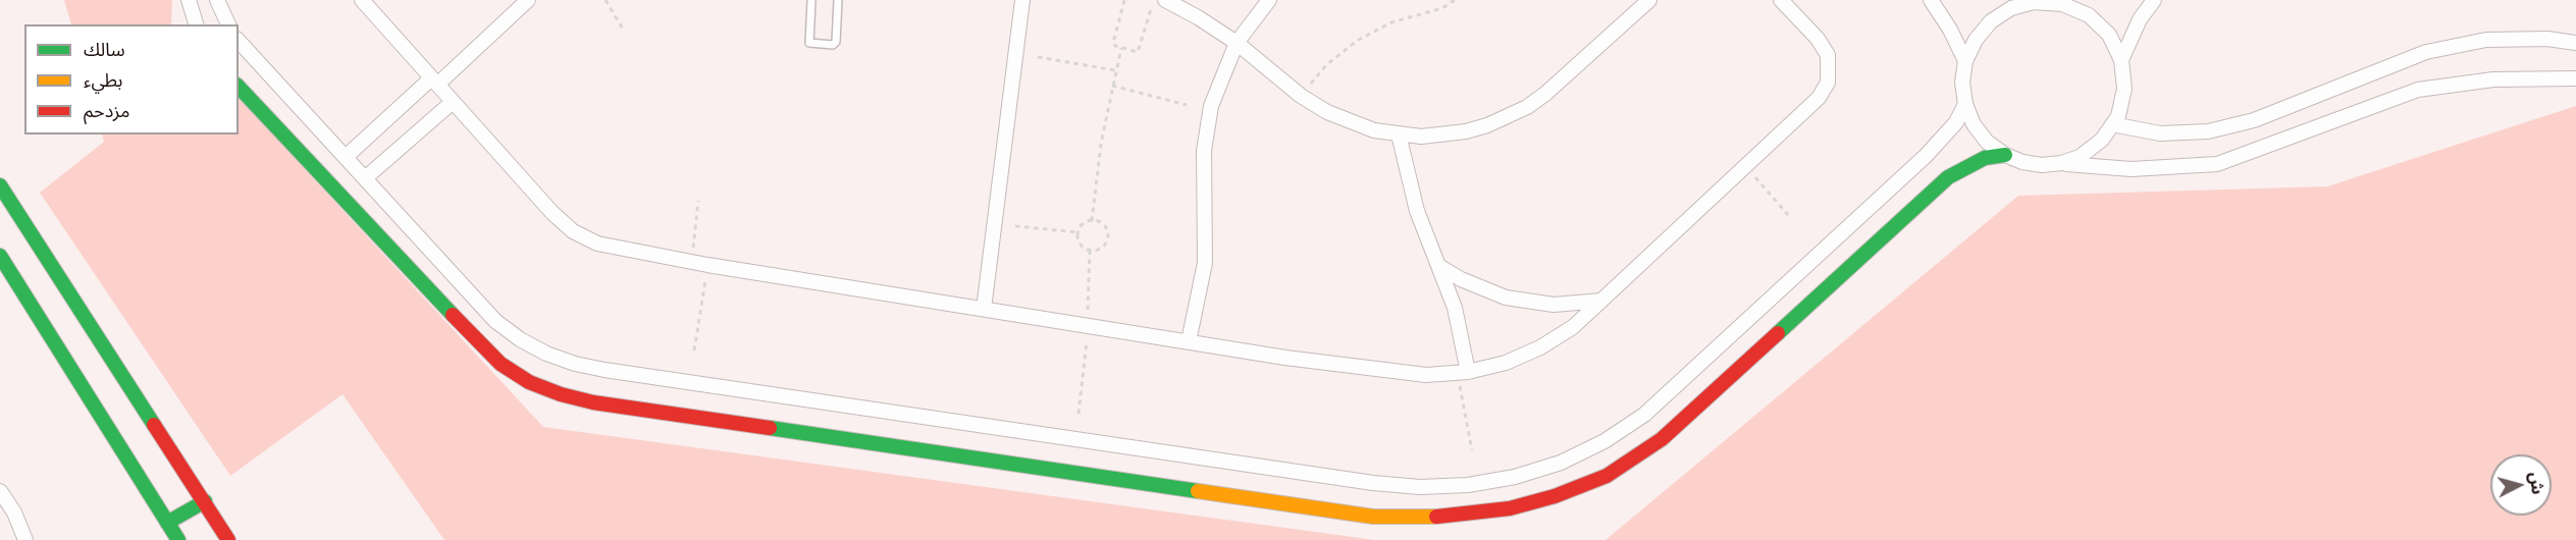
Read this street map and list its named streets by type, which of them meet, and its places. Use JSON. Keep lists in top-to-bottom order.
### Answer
{
  "legend": ["سالك", "بطيء", "مزدحم"],
  "north": "right"
}
